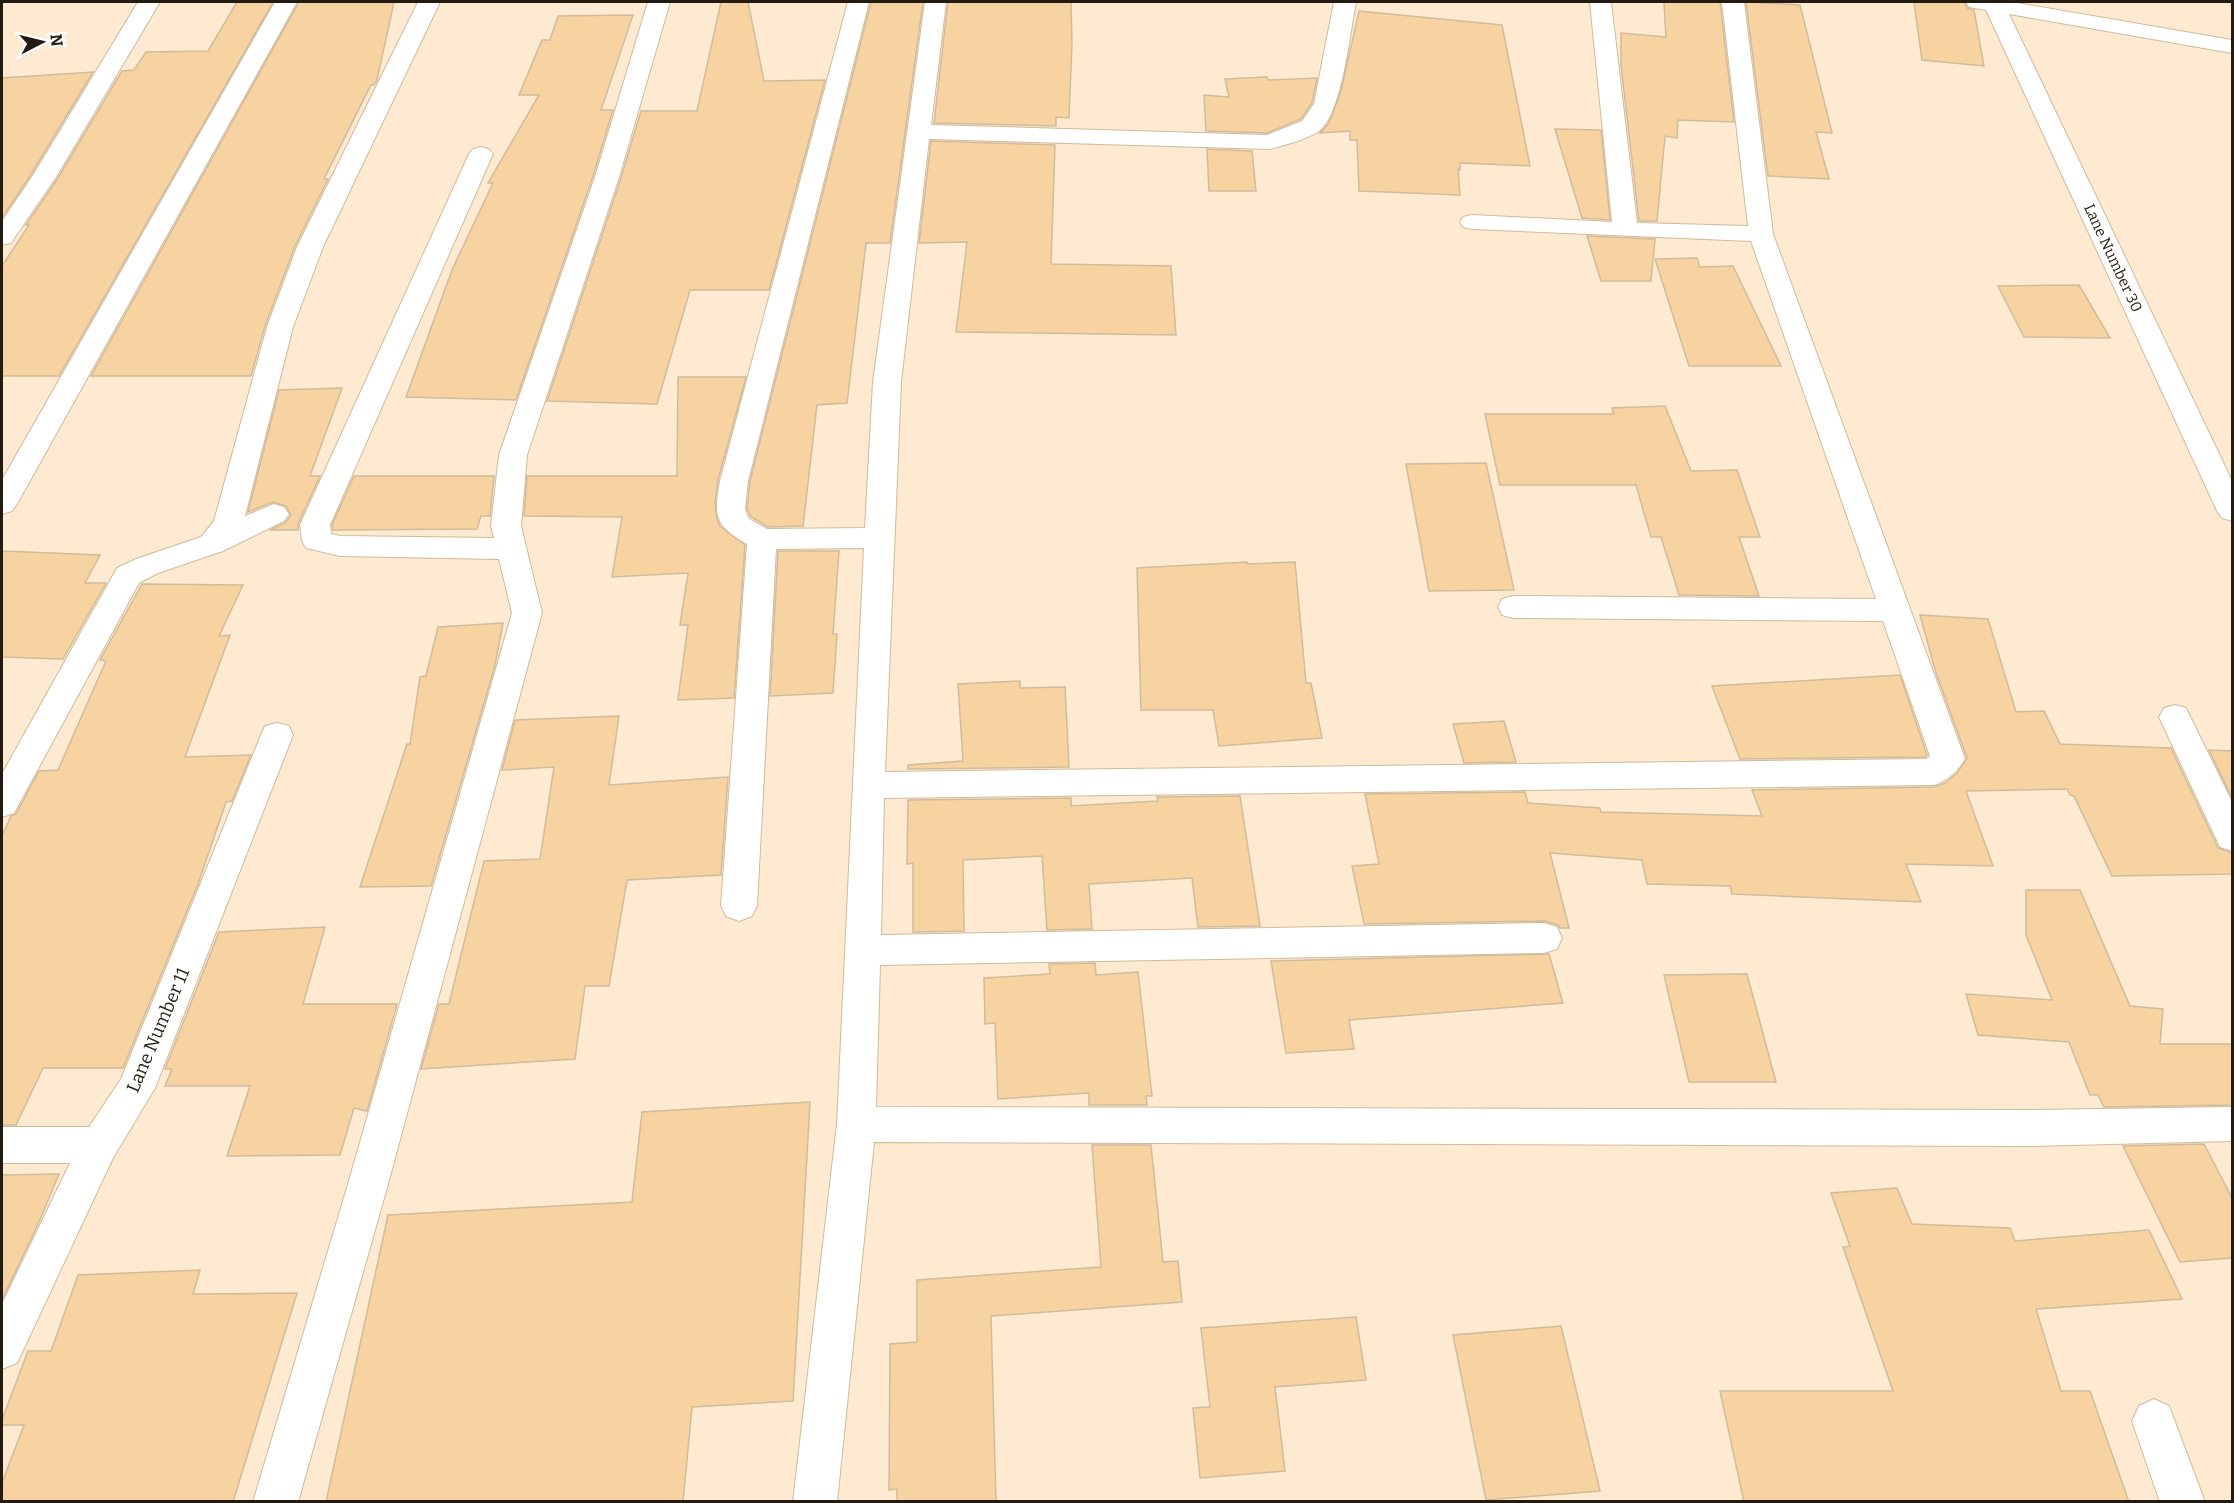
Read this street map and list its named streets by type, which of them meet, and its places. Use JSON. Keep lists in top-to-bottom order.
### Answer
{
  "streets": {
    "street": ["Lane Number 30", "Lane Number 11"]
  },
  "north": "right"
}
